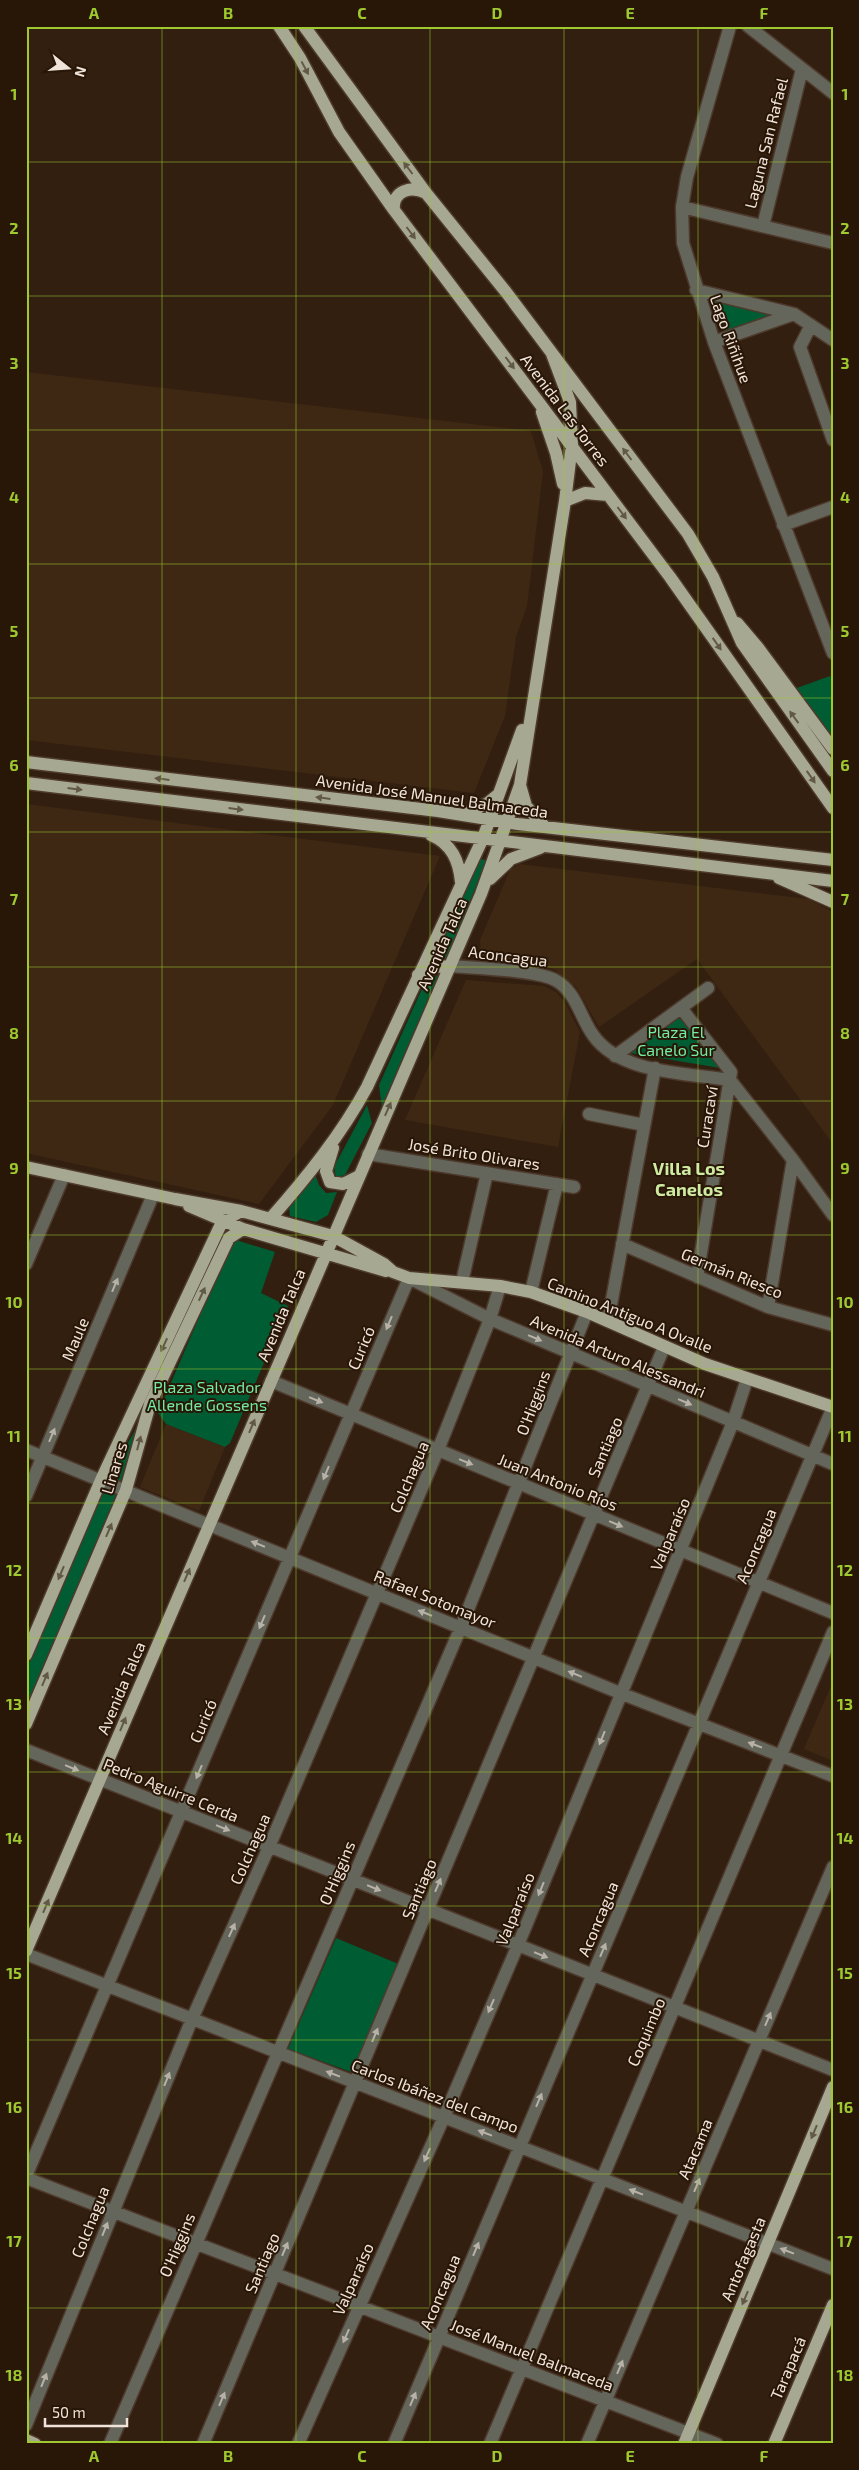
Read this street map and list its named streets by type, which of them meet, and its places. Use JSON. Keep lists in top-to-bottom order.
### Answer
{
  "streets": {
    "main road": [
      "Avenida Las Torres",
      "Avenida José Manuel Balmaceda",
      "Avenida Talca",
      "Camino Antiguo A Ovalle",
      "Avenida Arturo Alessandri",
      "Linares",
      "Antofagasta",
      "Tarapacá"
    ],
    "street": [
      "Laguna San Rafael",
      "Lago Riñihue",
      "Aconcagua",
      "Curacaví",
      "José Brito Olivares",
      "Germán Riesco",
      "Maule",
      "Curicó",
      "O'Higgins",
      "Santiago",
      "Colchagua",
      "Juan Antonio Ríos",
      "Valparaíso",
      "Rafael Sotomayor",
      "Pedro Aguirre Cerda",
      "Coquimbo",
      "Carlos Ibáñez del Campo",
      "Atacama",
      "José Manuel Balmaceda"
    ]
  },
  "crossings": [
    ["Avenida Las Torres", "Avenida Talca"],
    ["Avenida José Manuel Balmaceda", "Avenida Talca"],
    ["Avenida Talca", "Aconcagua"],
    ["Avenida Talca", "José Brito Olivares"],
    ["Avenida Talca", "Avenida Arturo Alessandri"],
    ["Avenida Talca", "Juan Antonio Ríos"],
    ["Avenida Talca", "Rafael Sotomayor"],
    ["Avenida Talca", "Pedro Aguirre Cerda"],
    ["Avenida Talca", "Carlos Ibáñez del Campo"],
    ["Aconcagua", "Curacaví"],
    ["Aconcagua", "Camino Antiguo A Ovalle"],
    ["Aconcagua", "Avenida Arturo Alessandri"],
    ["Aconcagua", "Juan Antonio Ríos"],
    ["Aconcagua", "Rafael Sotomayor"],
    ["Aconcagua", "Pedro Aguirre Cerda"],
    ["Aconcagua", "Carlos Ibáñez del Campo"],
    ["Aconcagua", "José Manuel Balmaceda"],
    ["Curacaví", "Germán Riesco"],
    ["Camino Antiguo A Ovalle", "Curicó"],
    ["Camino Antiguo A Ovalle", "Avenida Arturo Alessandri"],
    ["Camino Antiguo A Ovalle", "O'Higgins"],
    ["Camino Antiguo A Ovalle", "Santiago"],
    ["Camino Antiguo A Ovalle", "Colchagua"],
    ["Camino Antiguo A Ovalle", "Valparaíso"],
    ["Maule", "Avenida Arturo Alessandri"],
    ["Maule", "Rafael Sotomayor"],
    ["Curicó", "Avenida Arturo Alessandri"],
    ["Curicó", "Juan Antonio Ríos"],
    ["Curicó", "Rafael Sotomayor"],
    ["Curicó", "Pedro Aguirre Cerda"],
    ["Curicó", "Carlos Ibáñez del Campo"],
    ["Curicó", "José Manuel Balmaceda"],
    ["Avenida Arturo Alessandri", "O'Higgins"],
    ["Avenida Arturo Alessandri", "Santiago"],
    ["Avenida Arturo Alessandri", "Linares"],
    ["Avenida Arturo Alessandri", "Colchagua"],
    ["Avenida Arturo Alessandri", "Valparaíso"],
    ["O'Higgins", "Juan Antonio Ríos"],
    ["O'Higgins", "Rafael Sotomayor"],
    ["O'Higgins", "Pedro Aguirre Cerda"],
    ["O'Higgins", "Carlos Ibáñez del Campo"],
    ["O'Higgins", "José Manuel Balmaceda"],
    ["Santiago", "Juan Antonio Ríos"],
    ["Santiago", "Rafael Sotomayor"],
    ["Santiago", "Pedro Aguirre Cerda"],
    ["Santiago", "Carlos Ibáñez del Campo"],
    ["Santiago", "José Manuel Balmaceda"],
    ["Linares", "Rafael Sotomayor"],
    ["Colchagua", "Juan Antonio Ríos"],
    ["Colchagua", "Rafael Sotomayor"],
    ["Colchagua", "Pedro Aguirre Cerda"],
    ["Colchagua", "Carlos Ibáñez del Campo"],
    ["Colchagua", "José Manuel Balmaceda"],
    ["Juan Antonio Ríos", "Valparaíso"],
    ["Valparaíso", "Rafael Sotomayor"],
    ["Valparaíso", "Pedro Aguirre Cerda"],
    ["Valparaíso", "Carlos Ibáñez del Campo"],
    ["Valparaíso", "José Manuel Balmaceda"],
    ["Rafael Sotomayor", "Coquimbo"],
    ["Pedro Aguirre Cerda", "Coquimbo"],
    ["Pedro Aguirre Cerda", "Atacama"],
    ["Coquimbo", "Carlos Ibáñez del Campo"],
    ["Coquimbo", "José Manuel Balmaceda"],
    ["Carlos Ibáñez del Campo", "Atacama"],
    ["Carlos Ibáñez del Campo", "Antofagasta"],
    ["Atacama", "José Manuel Balmaceda"],
    ["Antofagasta", "José Manuel Balmaceda"]
  ],
  "one_way": [
    "Avenida Talca",
    "Aconcagua",
    "Curicó",
    "Santiago",
    "Colchagua",
    "Juan Antonio Ríos",
    "Valparaíso",
    "Rafael Sotomayor",
    "Pedro Aguirre Cerda",
    "Carlos Ibáñez del Campo",
    "Atacama",
    "Antofagasta"
  ],
  "districts": ["Villa Los Canelos"],
  "parks": ["Plaza El Canelo Sur", "Plaza Salvador Allende Gossens"],
  "scale_bar": "50 m",
  "north": "right",
  "grid": {
    "columns": [
      "A",
      "B",
      "C",
      "D",
      "E",
      "F"
    ],
    "rows": [
      "1",
      "2",
      "3",
      "4",
      "5",
      "6",
      "7",
      "8",
      "9",
      "10",
      "11",
      "12",
      "13",
      "14",
      "15",
      "16",
      "17",
      "18"
    ]
  }
}
